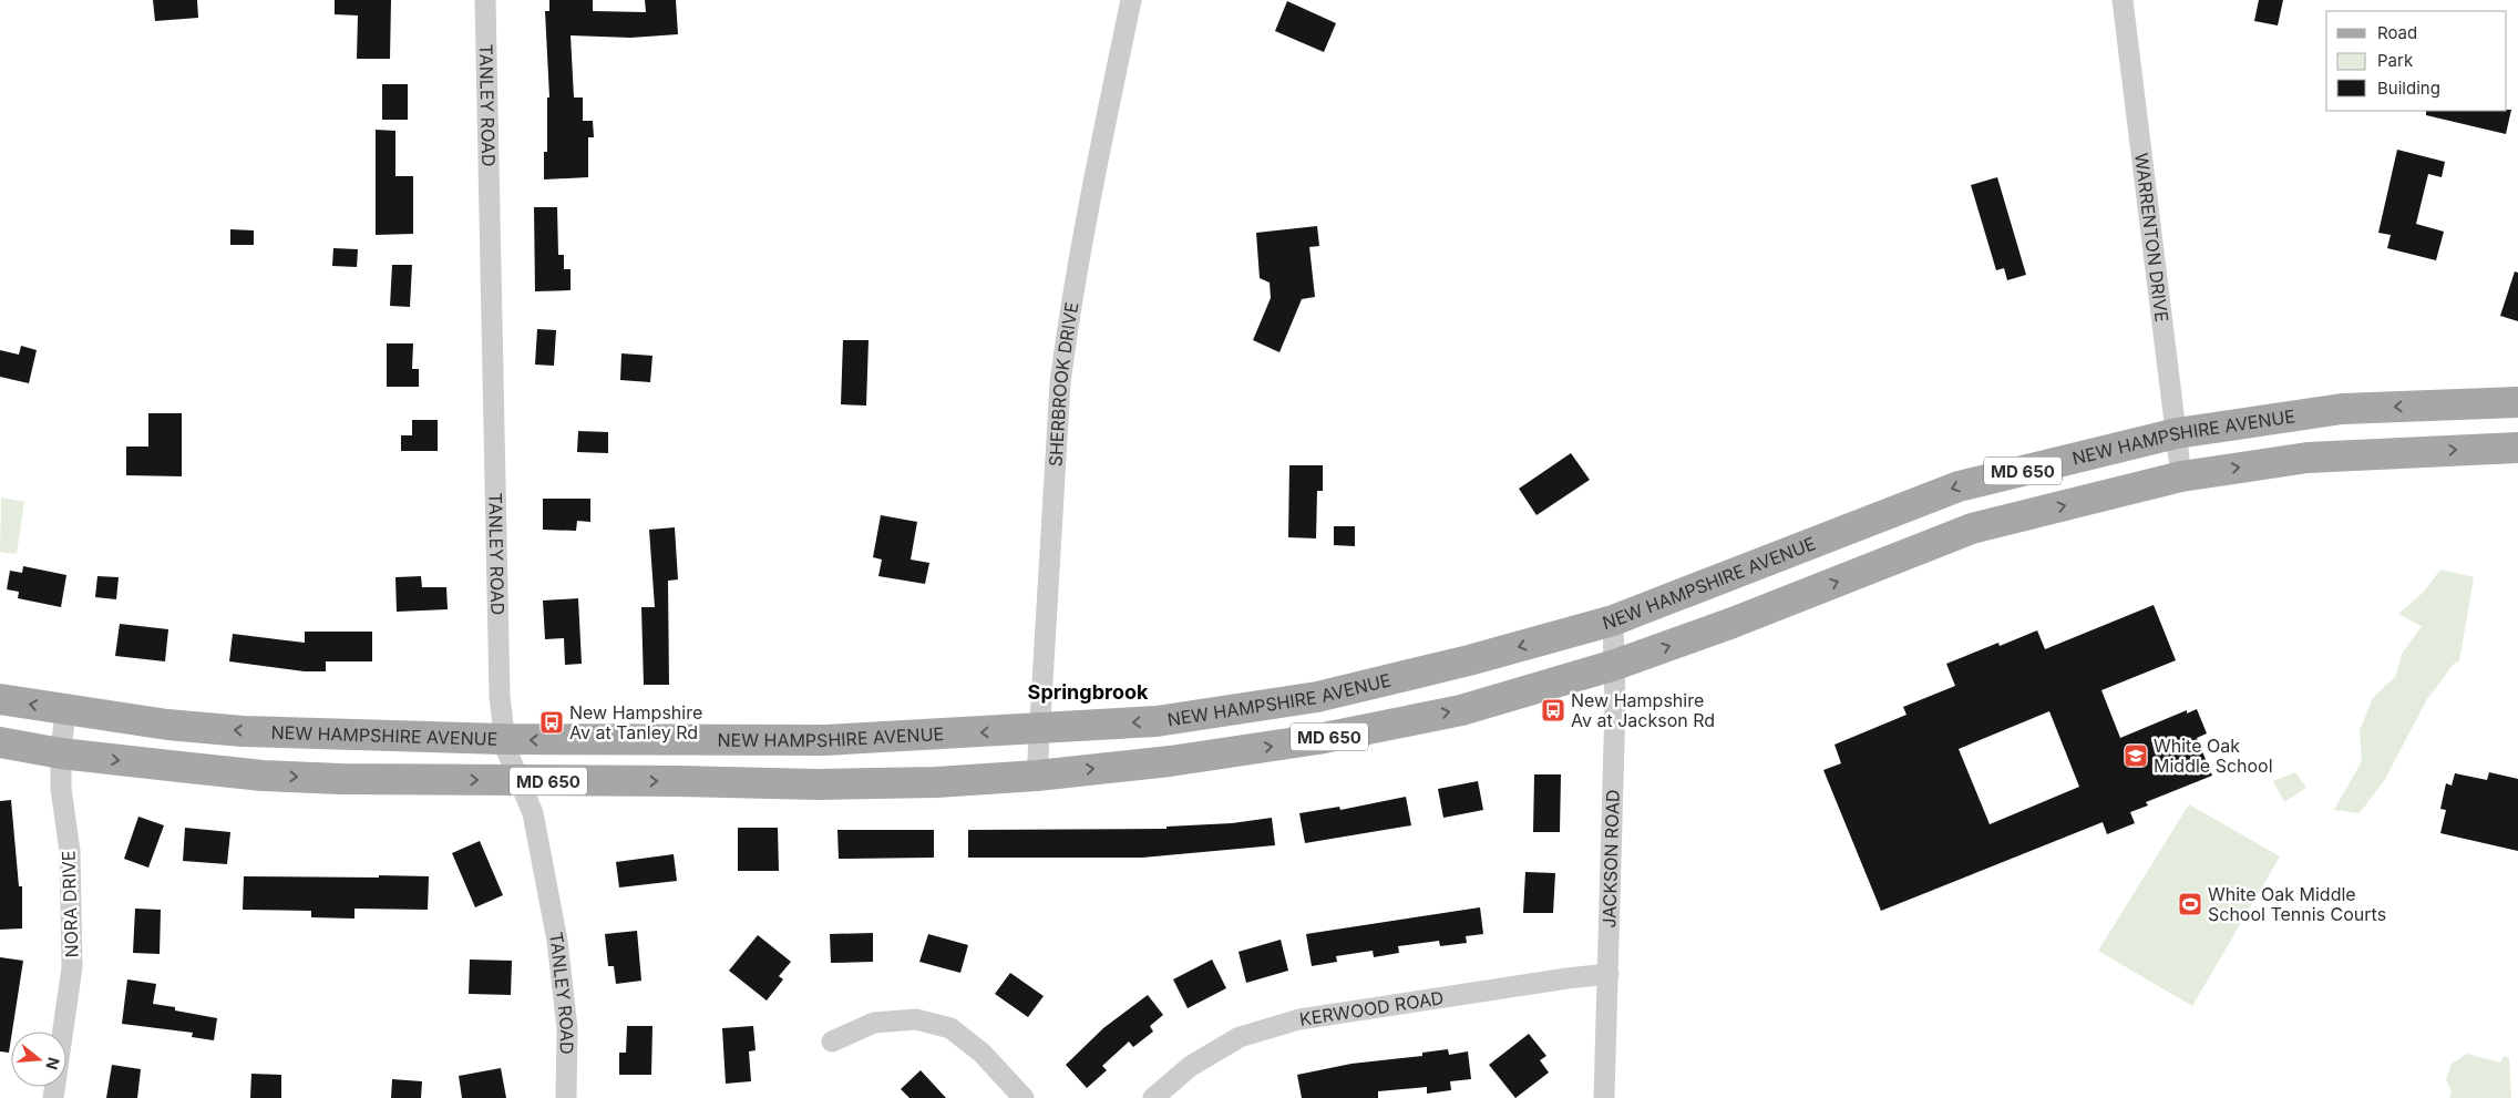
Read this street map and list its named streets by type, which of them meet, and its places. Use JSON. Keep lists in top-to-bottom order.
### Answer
{
  "streets": {
    "main road": ["NEW HAMPSHIRE AVENUE", "MD 650"],
    "street": [
      "TANLEY ROAD",
      "WARRENTON DRIVE",
      "SHERBROOK DRIVE",
      "JACKSON ROAD",
      "NORA DRIVE",
      "KERWOOD ROAD"
    ]
  },
  "crossings": [
    ["TANLEY ROAD", "NEW HAMPSHIRE AVENUE"],
    ["WARRENTON DRIVE", "NEW HAMPSHIRE AVENUE"],
    ["SHERBROOK DRIVE", "NEW HAMPSHIRE AVENUE"],
    ["NEW HAMPSHIRE AVENUE", "JACKSON ROAD"],
    ["NEW HAMPSHIRE AVENUE", "NORA DRIVE"],
    ["JACKSON ROAD", "KERWOOD ROAD"]
  ],
  "districts": ["Springbrook"],
  "places": {
    "bus stop": ["New Hampshire Av at Jackson Rd", "New Hampshire Av at Tanley Rd"],
    "school or university": ["White Oak Middle School"],
    "sports": ["White Oak Middle School Tennis Courts"]
  },
  "legend": ["Road", "Park", "Building"],
  "north": "right"
}
